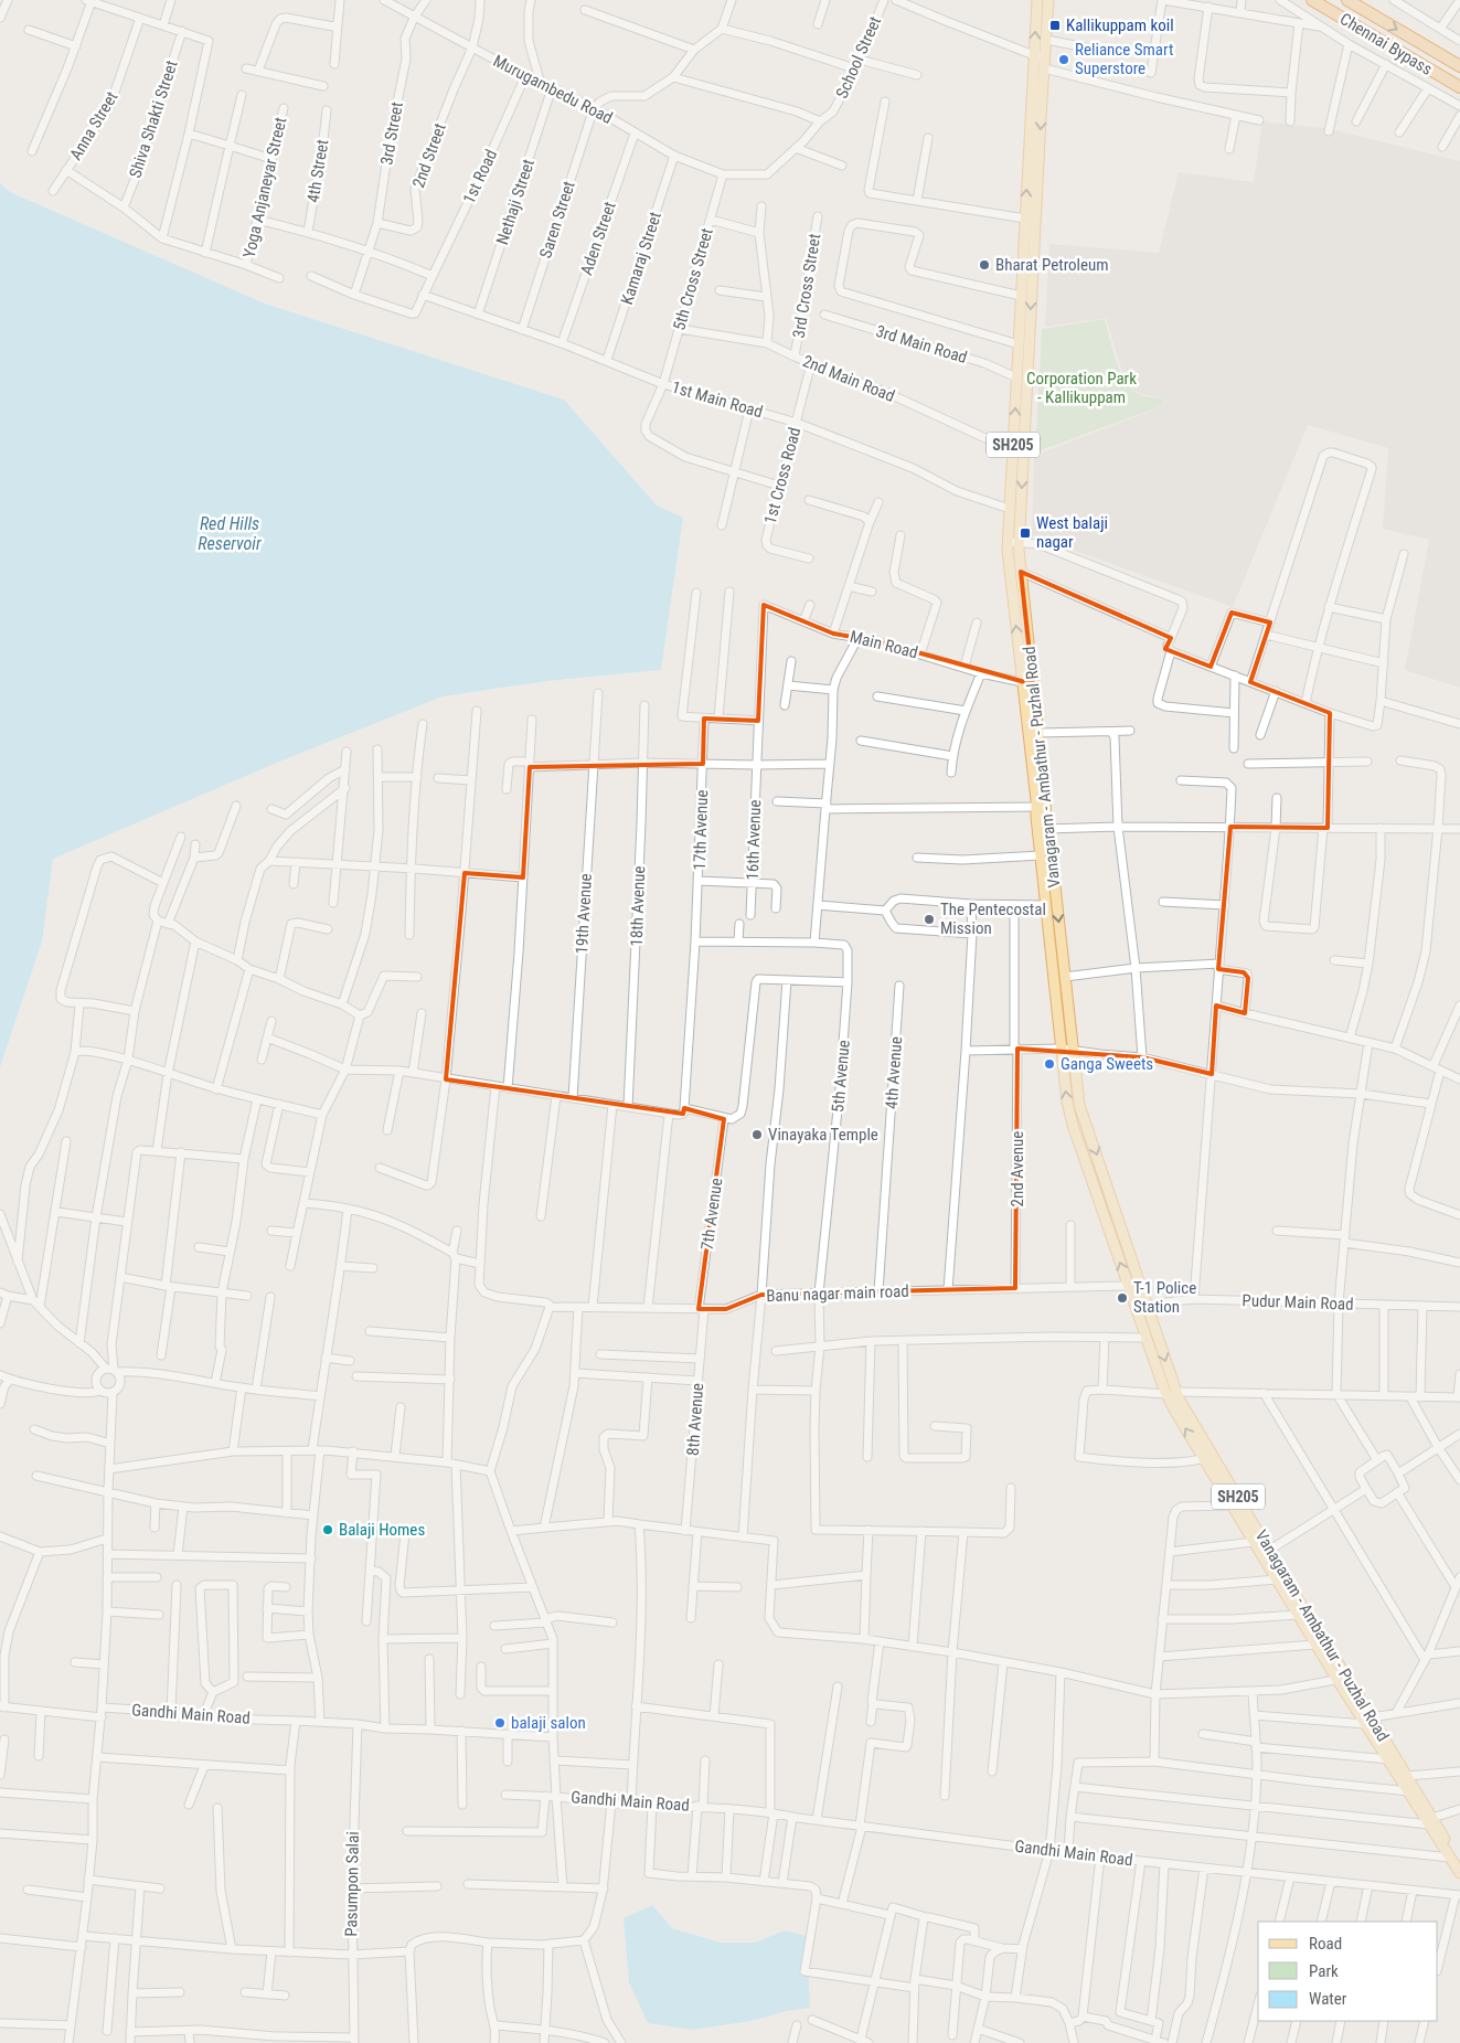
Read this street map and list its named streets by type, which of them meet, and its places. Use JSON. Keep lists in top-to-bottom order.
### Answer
{
  "streets": {
    "highway": ["Chennai Bypass"],
    "main road": ["SH205", "Vanagaram - Ambathur - Puzhal Road"],
    "street": [
      "School Street",
      "Murugambedu Road",
      "Shiva Shakti Street",
      "Anna Street",
      "3rd Street",
      "2nd Street",
      "4th Street",
      "1st Road",
      "Yoga Anjaneyar Street",
      "Nethaji Street",
      "Saren Street",
      "Aden Street",
      "Kamaraj Street",
      "5th Cross Street",
      "3rd Cross Street",
      "3rd Main Road",
      "2nd Main Road",
      "1st Main Road",
      "1st Cross Road",
      "Main Road",
      "17th Avenue",
      "16th Avenue",
      "18th Avenue",
      "19th Avenue",
      "4th Avenue",
      "5th Avenue",
      "2nd Avenue",
      "7th Avenue",
      "Banu nagar main road",
      "Pudur Main Road",
      "8th Avenue",
      "Gandhi Main Road",
      "Pasumpon Salai"
    ]
  },
  "crossings": [
    ["School Street", "Murugambedu Road"],
    ["School Street", "5th Cross Street"],
    ["Murugambedu Road", "3rd Street"],
    ["Murugambedu Road", "2nd Street"],
    ["Murugambedu Road", "1st Road"],
    ["Murugambedu Road", "Nethaji Street"],
    ["Murugambedu Road", "Saren Street"],
    ["Murugambedu Road", "Aden Street"],
    ["Murugambedu Road", "Kamaraj Street"],
    ["Murugambedu Road", "5th Cross Street"],
    ["3rd Street", "2nd Street"],
    ["3rd Street", "1st Road"],
    ["1st Road", "1st Main Road"],
    ["Nethaji Street", "1st Main Road"],
    ["Saren Street", "1st Main Road"],
    ["Aden Street", "1st Main Road"],
    ["Kamaraj Street", "1st Main Road"],
    ["5th Cross Street", "2nd Main Road"],
    ["5th Cross Street", "1st Main Road"],
    ["5th Cross Street", "1st Cross Road"],
    ["3rd Cross Street", "2nd Main Road"],
    ["3rd Main Road", "Vanagaram - Ambathur - Puzhal Road"],
    ["2nd Main Road", "1st Cross Road"],
    ["2nd Main Road", "Vanagaram - Ambathur - Puzhal Road"],
    ["1st Main Road", "1st Cross Road"],
    ["1st Main Road", "Vanagaram - Ambathur - Puzhal Road"],
    ["Main Road", "Vanagaram - Ambathur - Puzhal Road"],
    ["Main Road", "16th Avenue"],
    ["Vanagaram - Ambathur - Puzhal Road", "Pudur Main Road"],
    ["4th Avenue", "Banu nagar main road"],
    ["5th Avenue", "Banu nagar main road"],
    ["2nd Avenue", "Banu nagar main road"],
    ["7th Avenue", "Banu nagar main road"],
    ["7th Avenue", "8th Avenue"],
    ["Banu nagar main road", "8th Avenue"],
    ["Gandhi Main Road", "Pasumpon Salai"]
  ],
  "water": ["Red Hills Reservoir"],
  "parks": ["Corporation Park - Kallikuppam"],
  "places": {
    "transit": ["Kallikuppam koil", "West balaji nagar"],
    "other": [
      "Reliance Smart Superstore",
      "Bharat Petroleum",
      "The Pentecostal Mission",
      "Ganga Sweets",
      "Vinayaka Temple",
      "T-1 Police Station",
      "Balaji Homes",
      "balaji salon"
    ]
  },
  "legend": ["Road", "Park", "Water"]
}
